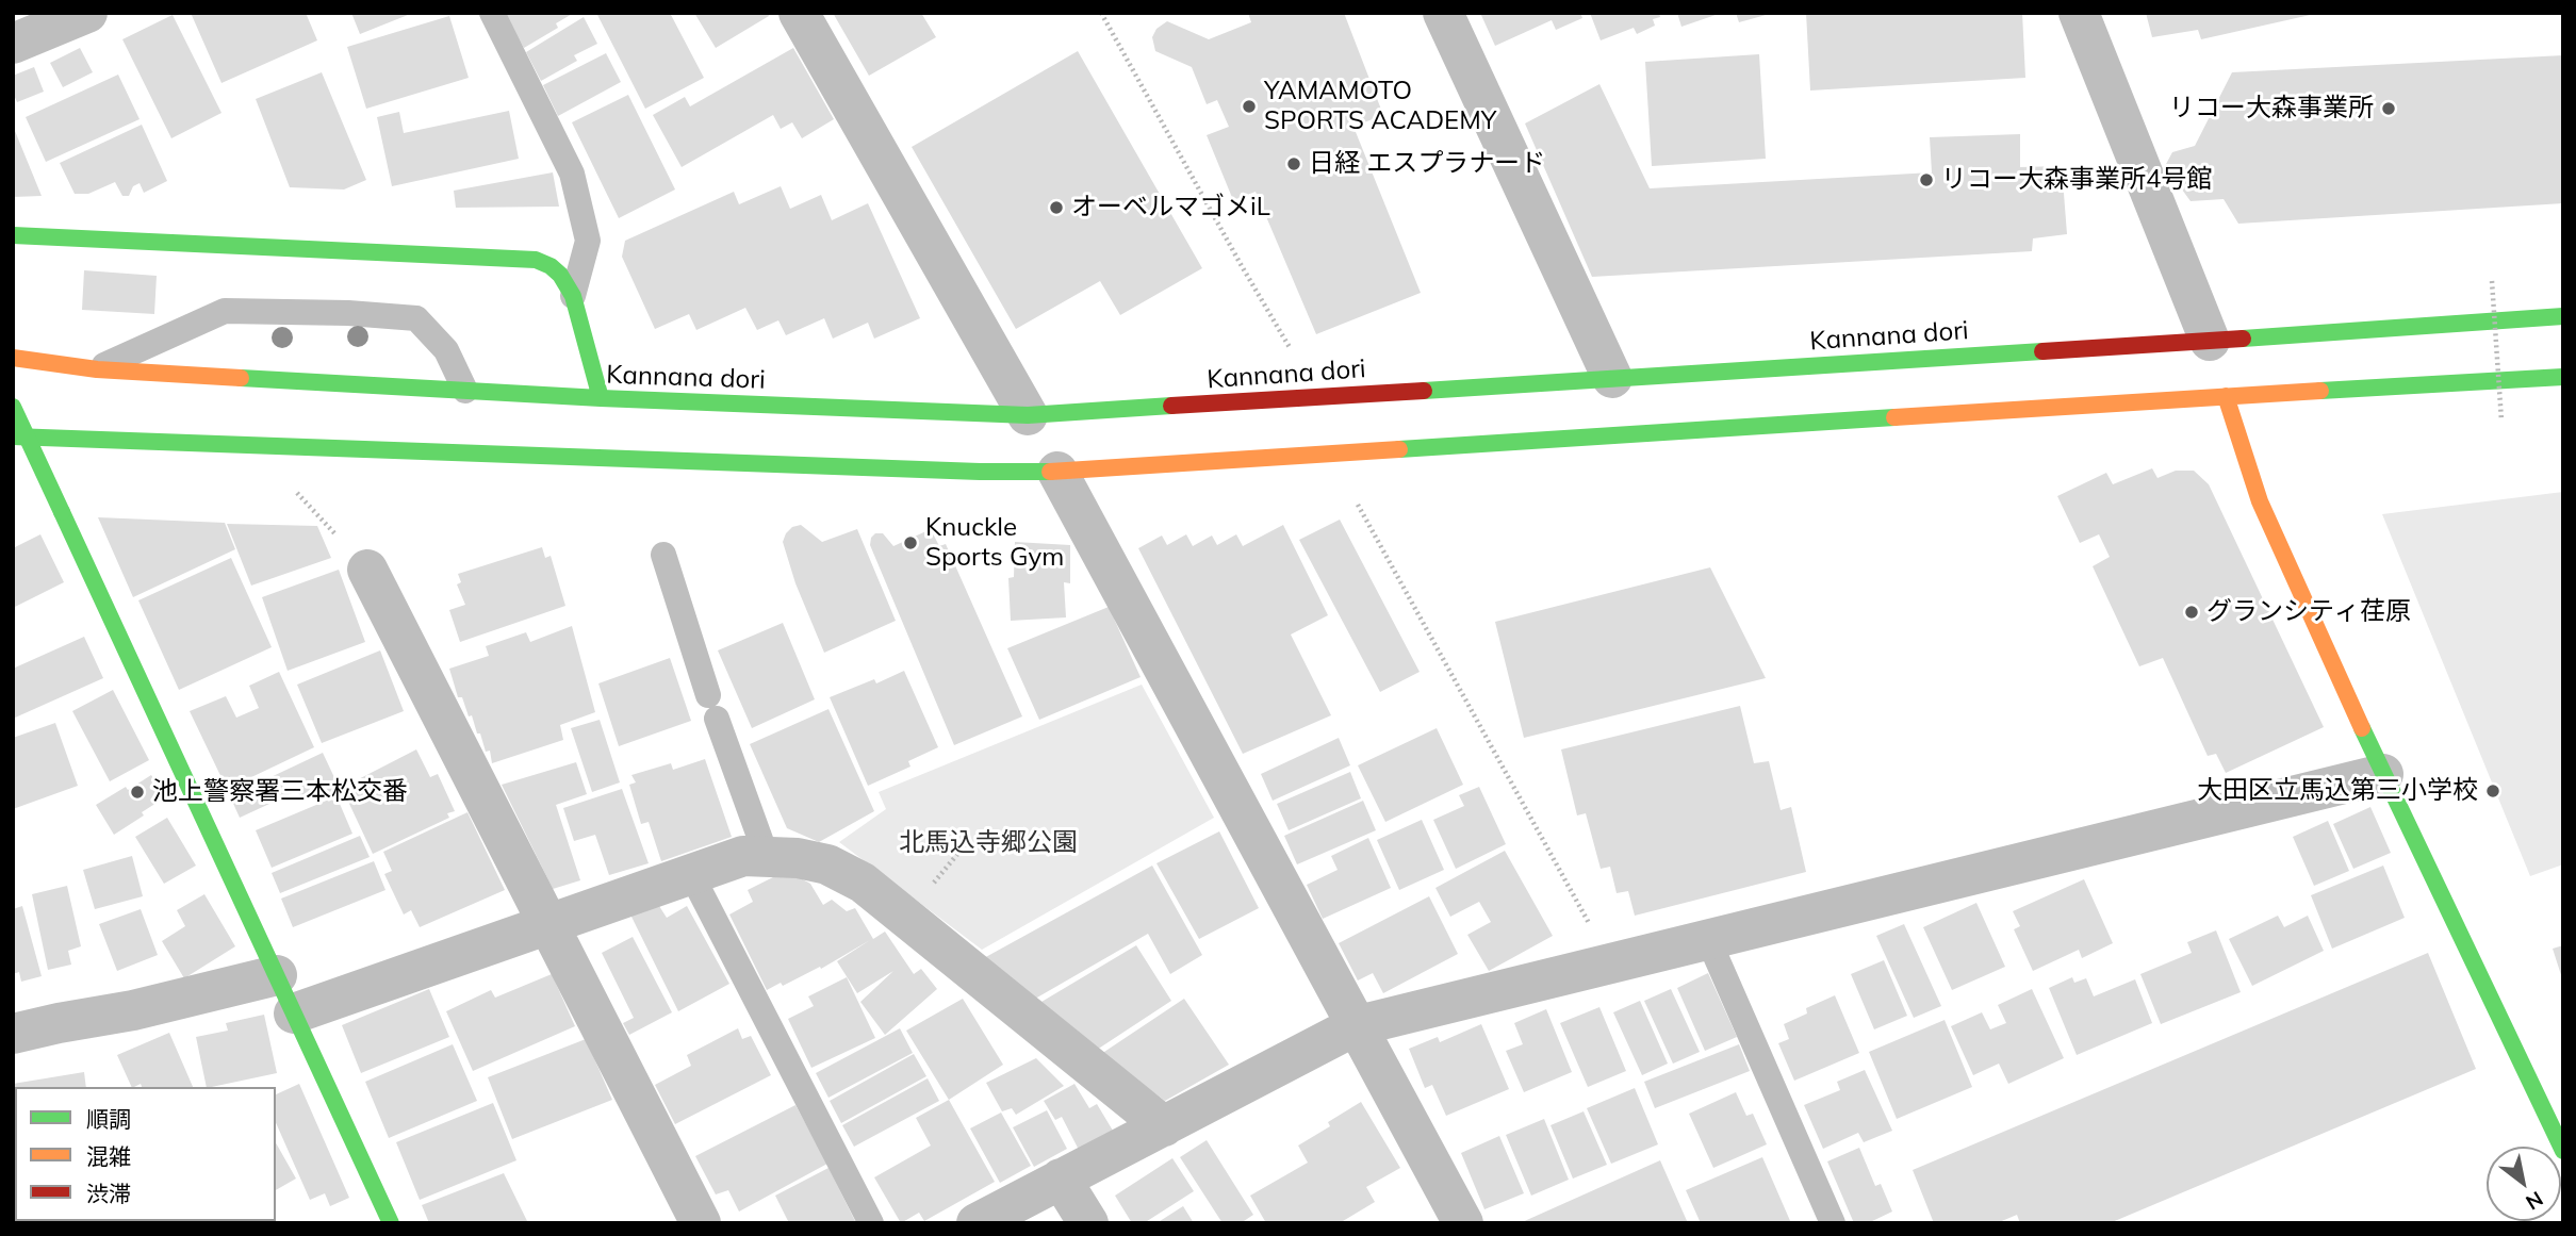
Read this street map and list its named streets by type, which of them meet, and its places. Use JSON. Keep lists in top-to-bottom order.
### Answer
{
  "streets": {
    "main road": ["Kannana dori"]
  },
  "parks": ["北馬込寺郷公園"],
  "places": [
    "YAMAMOTO SPORTS ACADEMY",
    "リコー大森事業所",
    "日経 エスプラナード",
    "リコー大森事業所4号館",
    "オーベルマゴメiL",
    "Knuckle Sports Gym",
    "グランシティ荏原",
    "大田区立馬込第三小学校",
    "池上警察署三本松交番"
  ],
  "legend": ["順調", "混雑", "渋滞"],
  "north": "bottom right"
}
